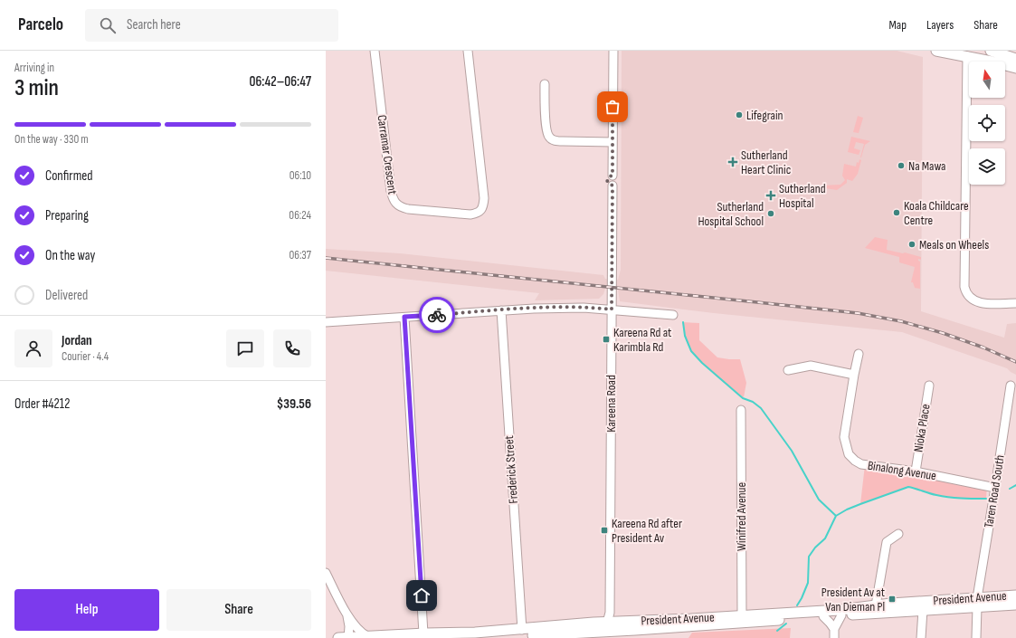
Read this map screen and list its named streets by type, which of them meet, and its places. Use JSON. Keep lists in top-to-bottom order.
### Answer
{
  "streets": {
    "main road": ["President Avenue"],
    "street": [
      "Carramar Crescent",
      "Kareena Road",
      "Nioka Place",
      "Frederick Street",
      "Binalong Avenue",
      "Taren Road South",
      "Winifred Avenue"
    ]
  },
  "crossings": [
    ["Kareena Road", "President Avenue"],
    ["Nioka Place", "Binalong Avenue"],
    ["Frederick Street", "President Avenue"],
    ["Binalong Avenue", "Taren Road South"],
    ["Taren Road South", "President Avenue"],
    ["Winifred Avenue", "President Avenue"]
  ],
  "places": {
    "other": [
      "Lifegrain",
      "Na Mawa",
      "Koala Childcare Centre",
      "Sutherland Hospital School",
      "Meals on Wheels"
    ],
    "health": ["Sutherland Heart Clinic", "Sutherland Hospital"],
    "transit": ["Kareena Rd at Karimbla Rd", "Kareena Rd after President Av", "President Av at Van Dieman Pl"]
  },
  "north": "top",
  "page": {
    "header": "Parcelo",
    "search": "Search here",
    "nav": ["Map", "Layers", "Share"],
    "heading": ["3 min", "Arriving in", "06:42–06:47"],
    "panel": [
      "Jordan",
      "Courier · 4.4",
      "Order #4212",
      "$39.56"
    ],
    "bar": "On the way · 330 m",
    "list": [
      ["Confirmed", "06:10"],
      ["Preparing", "06:24"],
      ["On the way", "06:37"],
      "Delivered"
    ],
    "buttons": ["Help", "Share"]
  }
}
